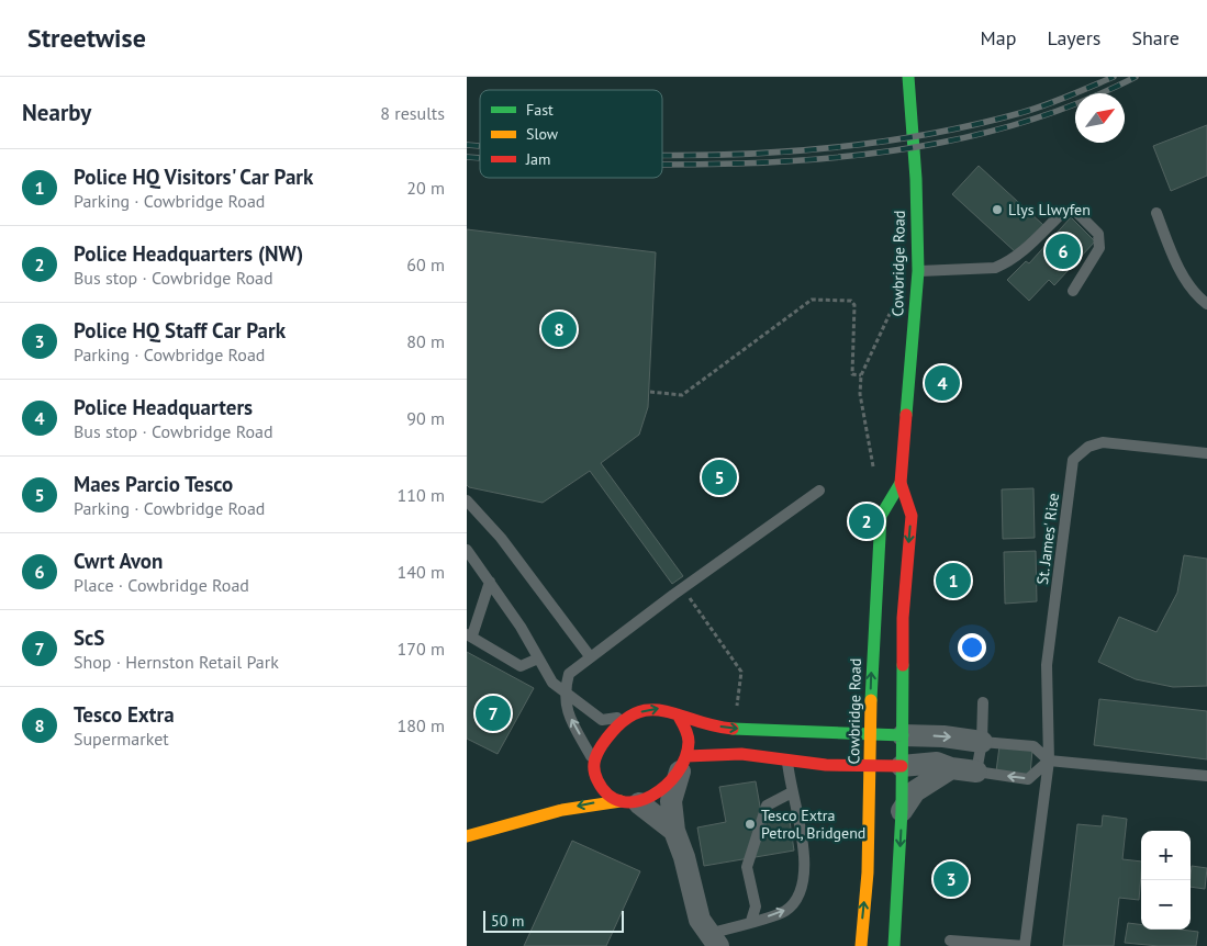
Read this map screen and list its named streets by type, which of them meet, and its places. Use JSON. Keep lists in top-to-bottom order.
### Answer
{
  "streets": {
    "main road": ["Cowbridge Road"],
    "lane": ["St. James' Rise"]
  },
  "places": ["Llys Llwyfen", "Tesco Extra Petrol, Bridgend"],
  "legend": ["Fast", "Slow", "Jam"],
  "scale_bar": "50 m",
  "north": "top right",
  "page": {
    "header": "Streetwise",
    "nav": ["Map", "Layers", "Share"],
    "heading": ["Nearby", "8 results"],
    "list": [
      {
        "mark": "1",
        "name": "Police HQ Visitors' Car Park",
        "note": "Parking · Cowbridge Road",
        "value": "20 m"
      },
      {
        "mark": "2",
        "name": "Police Headquarters (NW)",
        "note": "Bus stop · Cowbridge Road",
        "value": "60 m"
      },
      {
        "mark": "3",
        "name": "Police HQ Staff Car Park",
        "note": "Parking · Cowbridge Road",
        "value": "80 m"
      },
      {
        "mark": "4",
        "name": "Police Headquarters",
        "note": "Bus stop · Cowbridge Road",
        "value": "90 m"
      },
      {
        "mark": "5",
        "name": "Maes Parcio Tesco",
        "note": "Parking · Cowbridge Road",
        "value": "110 m"
      },
      {
        "mark": "6",
        "name": "Cwrt Avon",
        "note": "Place · Cowbridge Road",
        "value": "140 m"
      },
      {
        "mark": "7",
        "name": "ScS",
        "note": "Shop · Hernston Retail Park",
        "value": "170 m"
      },
      {
        "mark": "8",
        "name": "Tesco Extra",
        "note": "Supermarket",
        "value": "180 m"
      }
    ],
    "pins": [
      "6",
      "8",
      "4",
      "5",
      "2",
      "1",
      "7",
      "3"
    ],
    "map_buttons": ["+", "−"],
    "scale": "50 m"
  }
}
